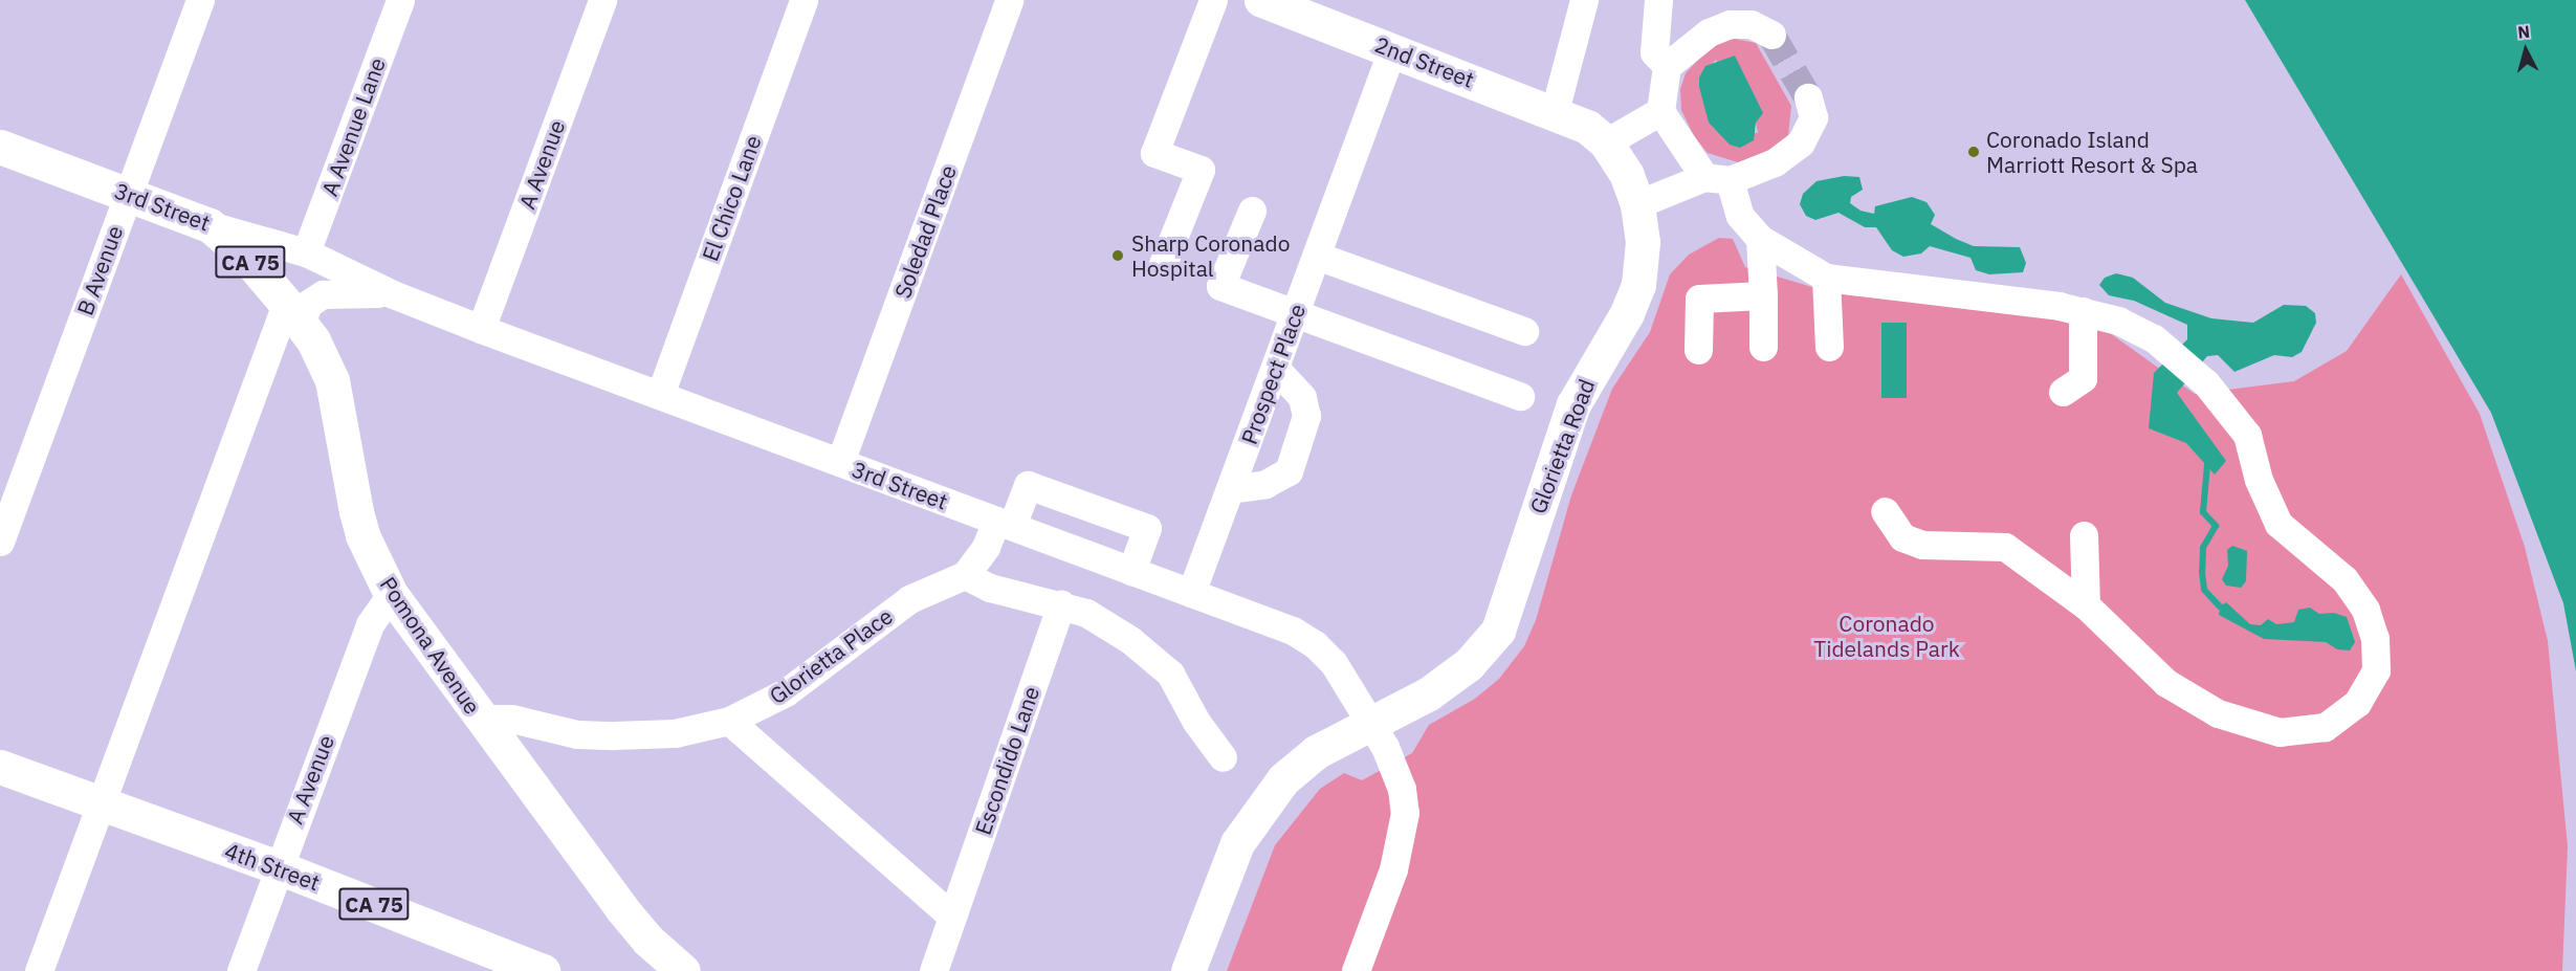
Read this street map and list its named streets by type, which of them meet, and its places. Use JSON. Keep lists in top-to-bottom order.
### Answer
{
  "streets": {
    "main road": [
      "2nd Street",
      "3rd Street",
      "CA 75",
      "Glorietta Road",
      "Pomona Avenue",
      "4th Street"
    ],
    "street": [
      "A Avenue Lane",
      "A Avenue",
      "El Chico Lane",
      "Soledad Place",
      "B Avenue",
      "Prospect Place",
      "Glorietta Place",
      "Escondido Lane"
    ]
  },
  "crossings": [
    ["2nd Street", "Prospect Place"],
    ["2nd Street", "Glorietta Road"],
    ["A Avenue Lane", "3rd Street"],
    ["A Avenue", "3rd Street"],
    ["A Avenue", "Pomona Avenue"],
    ["A Avenue", "4th Street"],
    ["El Chico Lane", "3rd Street"],
    ["3rd Street", "Soledad Place"],
    ["3rd Street", "B Avenue"],
    ["3rd Street", "Prospect Place"],
    ["3rd Street", "Glorietta Road"],
    ["3rd Street", "Pomona Avenue"],
    ["3rd Street", "4th Street"],
    ["Pomona Avenue", "Glorietta Place"]
  ],
  "parks": ["Coronado Tidelands Park"],
  "places": ["Coronado Island Marriott Resort & Spa", "Sharp Coronado Hospital"],
  "north": "top"
}
